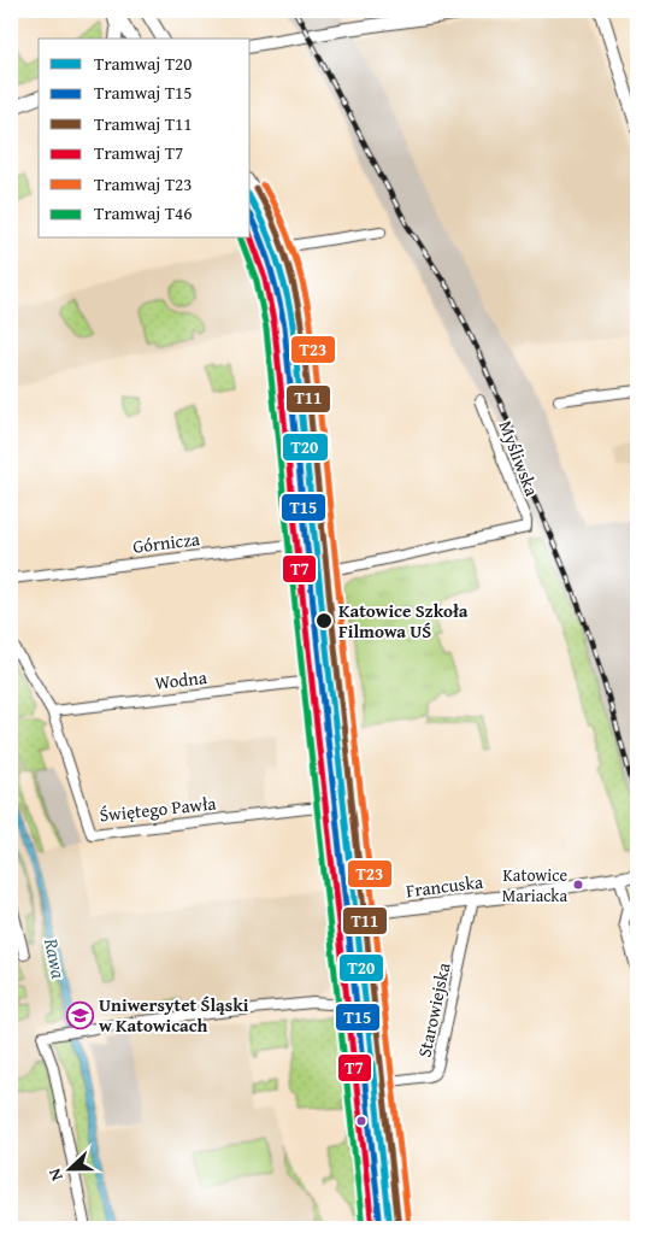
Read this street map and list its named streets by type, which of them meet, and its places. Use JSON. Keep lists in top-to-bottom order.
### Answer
{
  "streets": {
    "street": [
      "Myśliwska",
      "Górnicza",
      "Wodna",
      "Świętego Pawła",
      "Francuska",
      "Starowiejska"
    ]
  },
  "crossings": [
    ["Wodna", "Świętego Pawła"],
    ["Francuska", "Starowiejska"]
  ],
  "water": ["Rawa"],
  "places": {
    "other": ["Katowice Szkoła Filmowa UŚ", "Katowice Mariacka"],
    "school or university": ["Uniwersytet Śląski w Katowicach"]
  },
  "lines": [
    "tram line T23",
    "tram line T11",
    "tram line T20",
    "tram line T15",
    "tram line T7",
    "tram line T46"
  ],
  "legend": [
    "Tramwaj T20",
    "Tramwaj T15",
    "Tramwaj T11",
    "Tramwaj T7",
    "Tramwaj T23",
    "Tramwaj T46"
  ],
  "north": "left"
}
